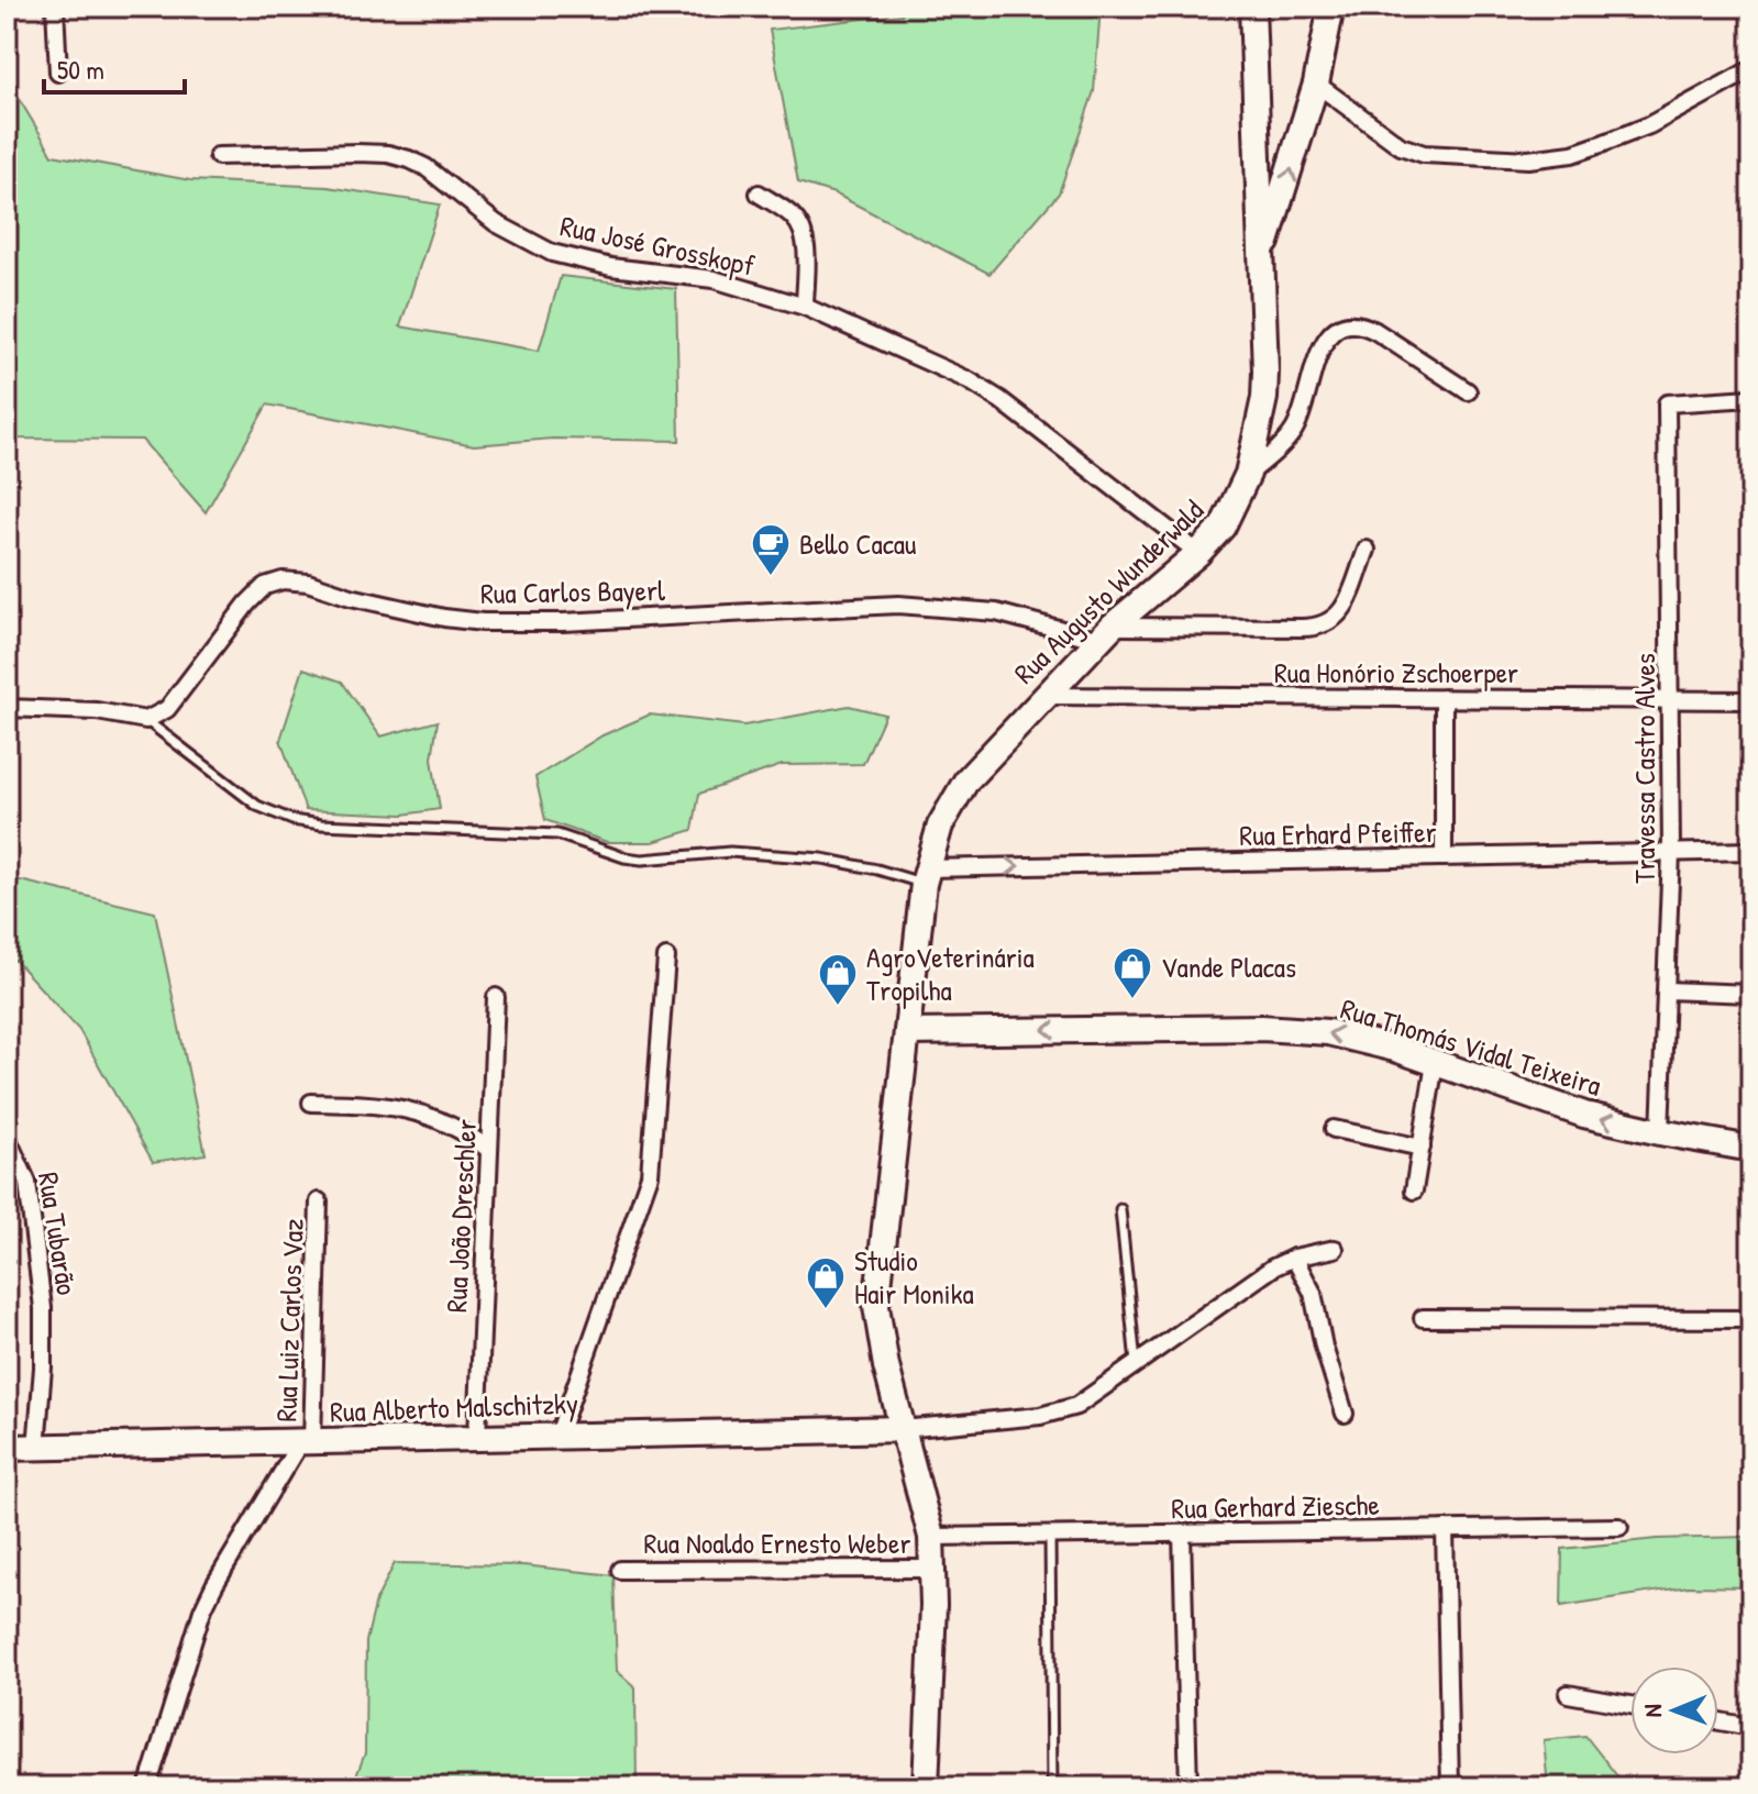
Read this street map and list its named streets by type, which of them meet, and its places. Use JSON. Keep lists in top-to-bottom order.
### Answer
{
  "streets": {
    "main road": ["Rua Augusto Wunderwald", "Rua Thomás Vidal Teixeira", "Rua Alberto Malschitzky"],
    "street": [
      "Rua José Grosskopf",
      "Rua Carlos Bayerl",
      "Rua Honório Zschoerper",
      "Travessa Castro Alves",
      "Rua Erhard Pfeiffer",
      "Rua João Dreschler",
      "Rua Tubarão",
      "Rua Luiz Carlos Vaz",
      "Rua Gerhard Ziesche",
      "Rua Noaldo Ernesto Weber"
    ]
  },
  "crossings": [
    ["Rua José Grosskopf", "Rua Augusto Wunderwald"],
    ["Rua Carlos Bayerl", "Rua Augusto Wunderwald"],
    ["Rua Augusto Wunderwald", "Rua Honório Zschoerper"],
    ["Rua Augusto Wunderwald", "Rua Erhard Pfeiffer"],
    ["Rua Augusto Wunderwald", "Rua Thomás Vidal Teixeira"],
    ["Rua Augusto Wunderwald", "Rua Alberto Malschitzky"],
    ["Rua Augusto Wunderwald", "Rua Gerhard Ziesche"],
    ["Rua Augusto Wunderwald", "Rua Noaldo Ernesto Weber"],
    ["Rua Honório Zschoerper", "Travessa Castro Alves"],
    ["Travessa Castro Alves", "Rua Erhard Pfeiffer"],
    ["Travessa Castro Alves", "Rua Thomás Vidal Teixeira"],
    ["Rua João Dreschler", "Rua Alberto Malschitzky"],
    ["Rua Tubarão", "Rua Alberto Malschitzky"],
    ["Rua Luiz Carlos Vaz", "Rua Alberto Malschitzky"]
  ],
  "one_way": ["Rua Erhard Pfeiffer", "Rua Thomás Vidal Teixeira"],
  "places": {
    "cafe": ["Bello Cacau"],
    "shop": ["Vande Placas", "AgroVeterinária Tropilha", "Studio Hair Monika"]
  },
  "scale_bar": "50 m",
  "north": "left"
}
